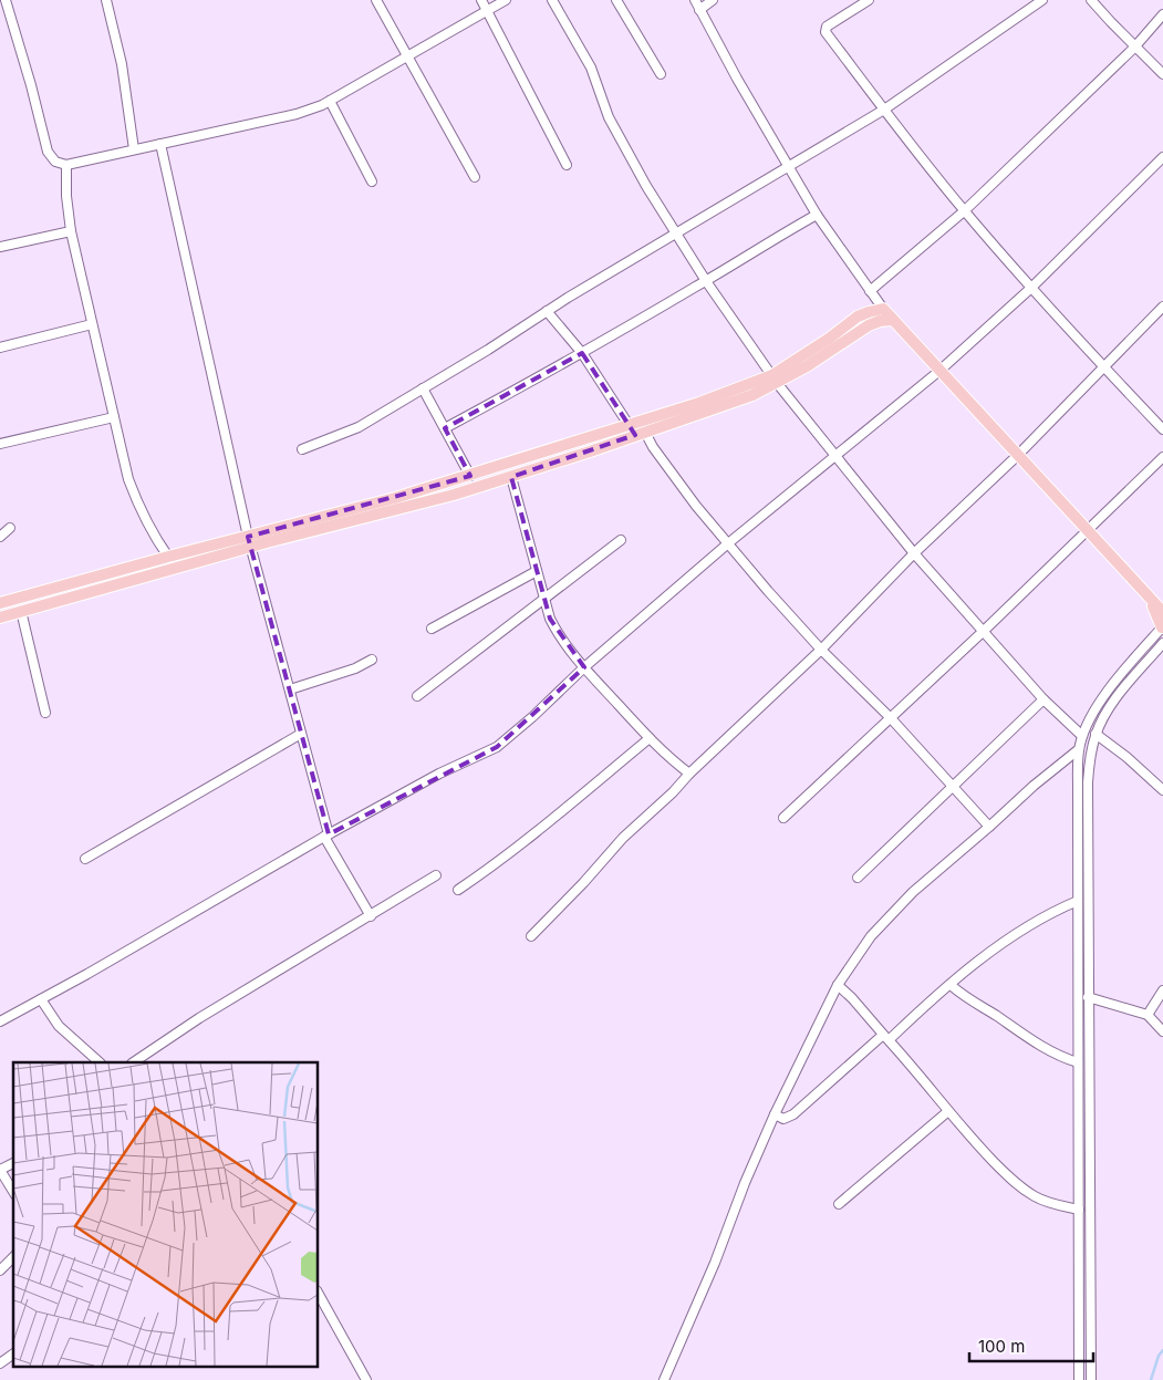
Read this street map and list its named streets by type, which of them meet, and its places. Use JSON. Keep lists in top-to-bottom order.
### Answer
{
  "scale_bar": "100 m"
}
